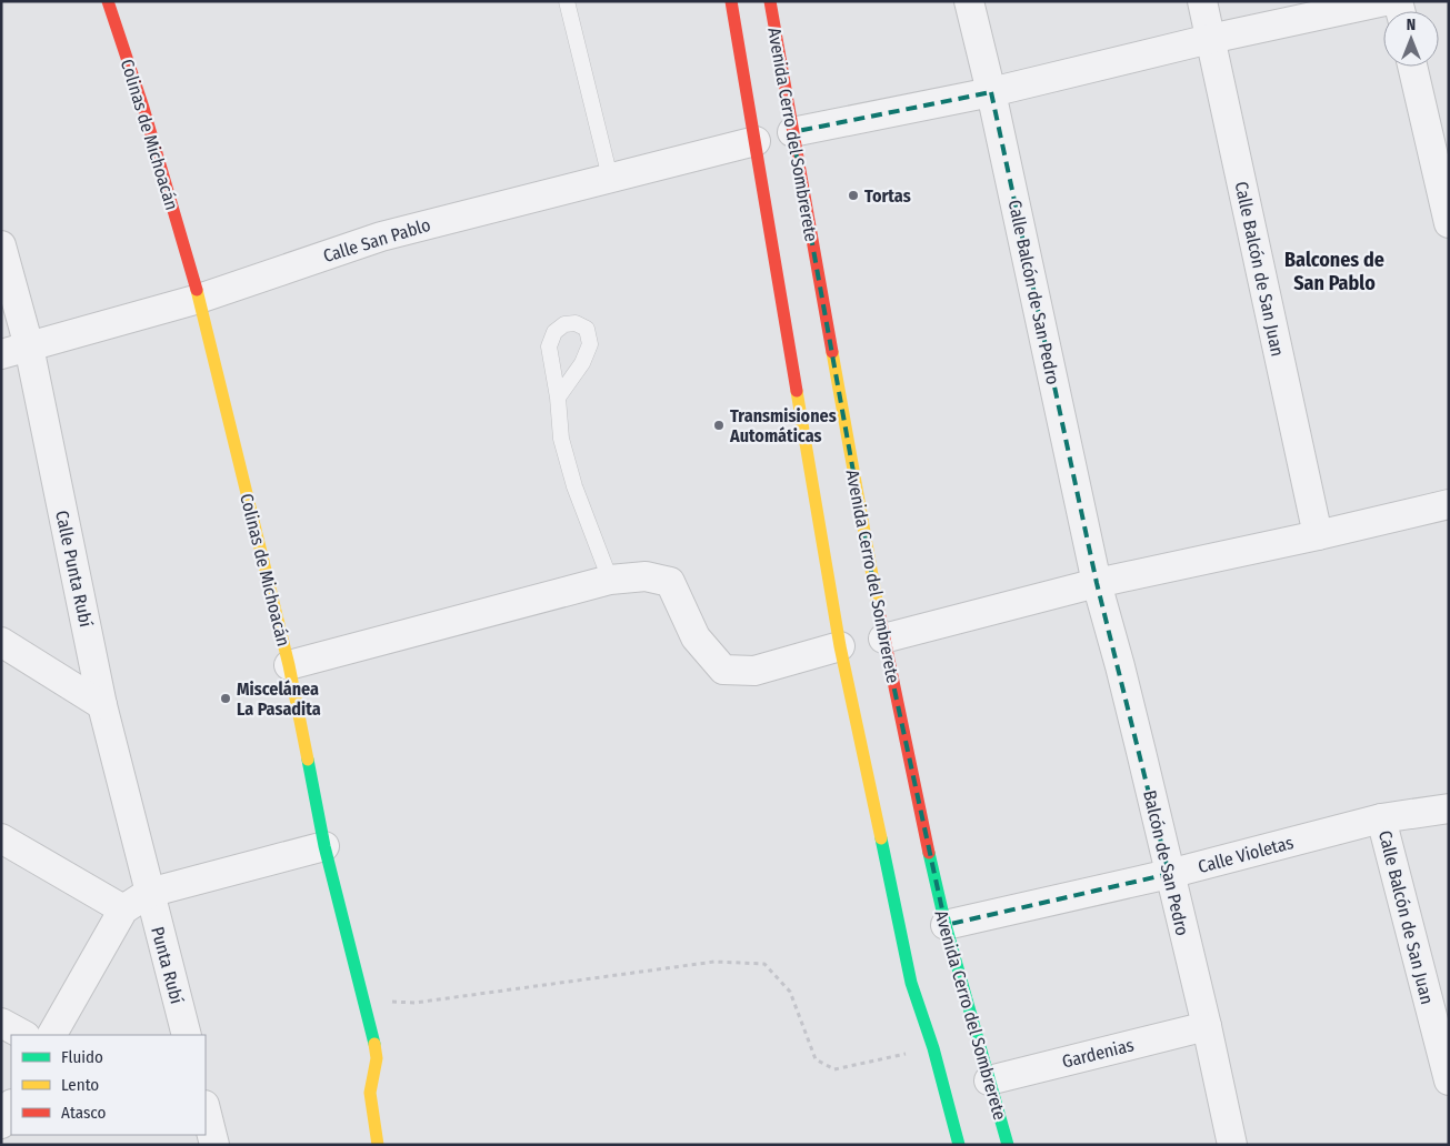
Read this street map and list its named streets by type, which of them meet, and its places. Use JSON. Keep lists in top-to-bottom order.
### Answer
{
  "streets": {
    "main road": ["Colinas de Michoacán", "Avenida Cerro del Sombrerete"],
    "street": [
      "Calle San Pablo",
      "Calle Balcón de San Juan",
      "Calle Balcón de San Pedro",
      "Calle Punta Rubí",
      "Calle Violetas",
      "Balcón de San Pedro",
      "Punta Rubí",
      "Gardenias"
    ]
  },
  "crossings": [
    ["Colinas de Michoacán", "Calle San Pablo"],
    ["Avenida Cerro del Sombrerete", "Calle Violetas"],
    ["Avenida Cerro del Sombrerete", "Gardenias"],
    ["Calle San Pablo", "Calle Punta Rubí"],
    ["Calle Balcón de San Juan", "Calle Violetas"],
    ["Calle Balcón de San Pedro", "Balcón de San Pedro"],
    ["Calle Punta Rubí", "Punta Rubí"],
    ["Calle Violetas", "Balcón de San Pedro"],
    ["Balcón de San Pedro", "Gardenias"]
  ],
  "districts": ["Balcones de San Pablo"],
  "places": ["Tortas", "Transmisiones Automáticas", "Miscelánea La Pasadita"],
  "legend": ["Fluido", "Lento", "Atasco"],
  "north": "top"
}
